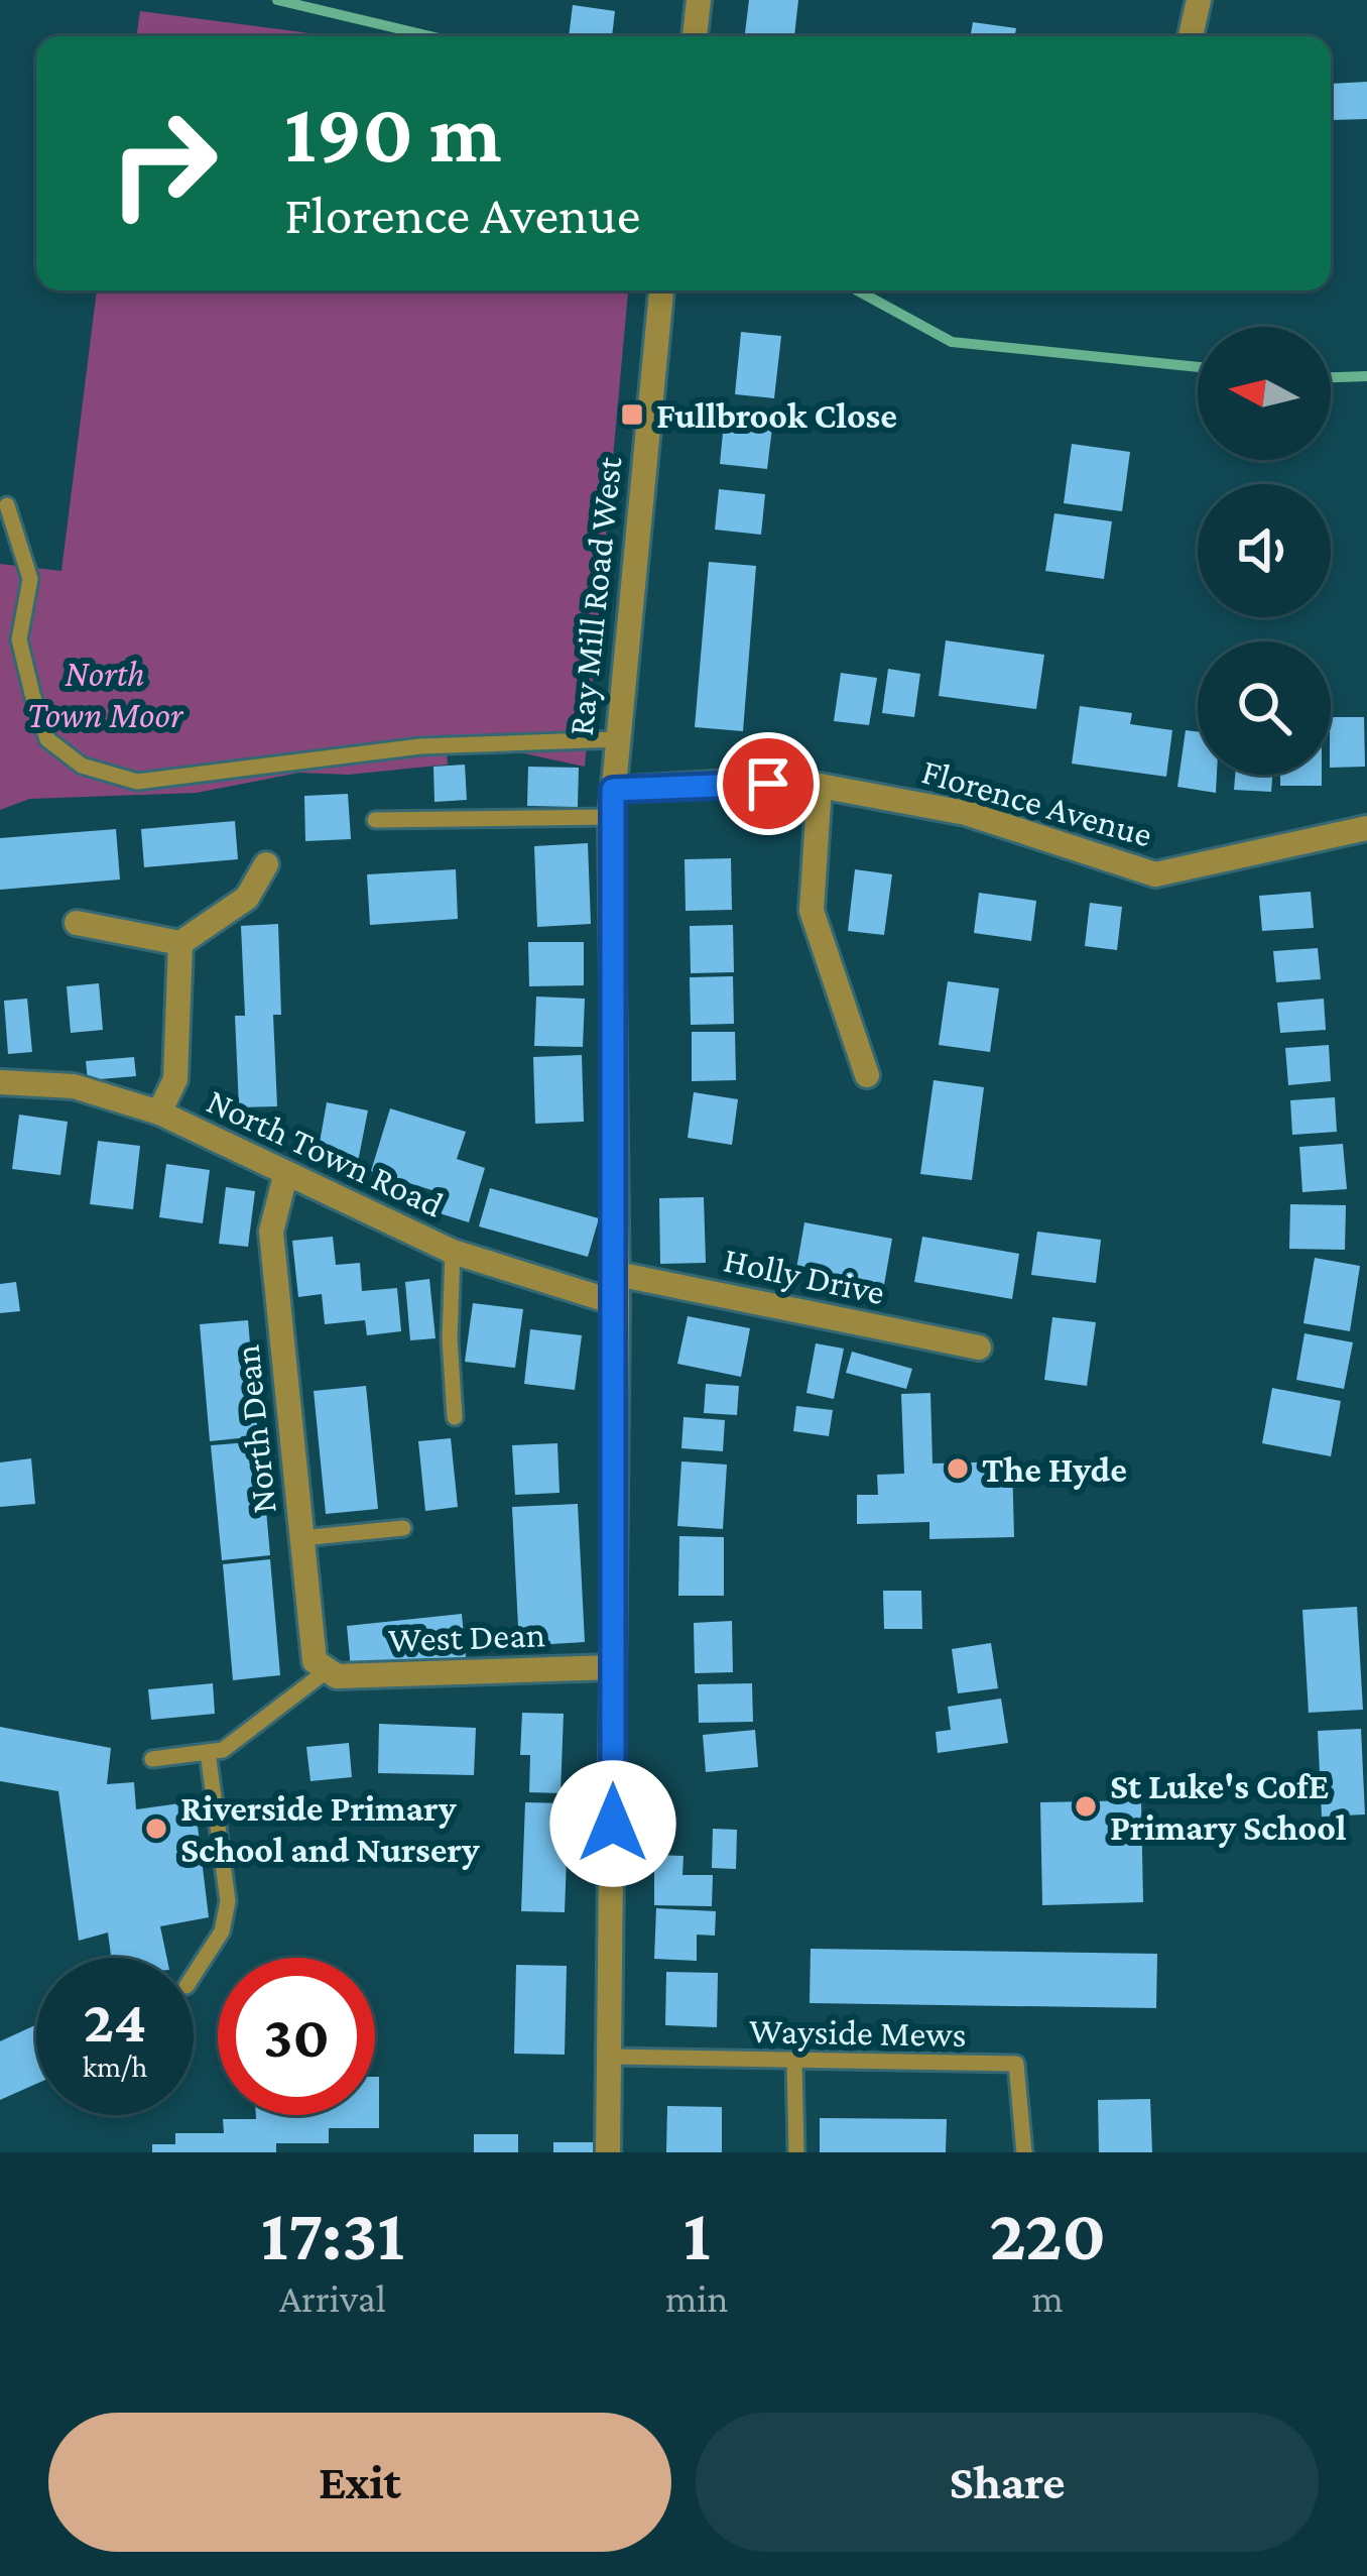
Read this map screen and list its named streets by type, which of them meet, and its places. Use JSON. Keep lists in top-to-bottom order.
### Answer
{
  "streets": {
    "street": [
      "Ray Mill Road West",
      "Florence Avenue",
      "North Town Road",
      "Holly Drive",
      "North Dean",
      "West Dean"
    ],
    "lane": ["Wayside Mews"]
  },
  "crossings": [
    ["Ray Mill Road West", "Florence Avenue"],
    ["Ray Mill Road West", "North Town Road"],
    ["Ray Mill Road West", "Holly Drive"],
    ["Ray Mill Road West", "West Dean"],
    ["Ray Mill Road West", "Wayside Mews"],
    ["North Town Road", "North Dean"],
    ["North Dean", "West Dean"]
  ],
  "parks": ["North Town Moor"],
  "places": {
    "transit": ["Fullbrook Close"],
    "other": ["The Hyde", "St Luke's CofE Primary School", "Riverside Primary School and Nursery"]
  },
  "north": "left",
  "page": {
    "turn": ["190 m", "Florence Avenue"],
    "speed": "24 km/h",
    "limit": "30",
    "eta": [
      "17:31",
      "Arrival",
      "1",
      "min",
      "220",
      "m"
    ],
    "buttons": ["Exit", "Share"]
  }
}
